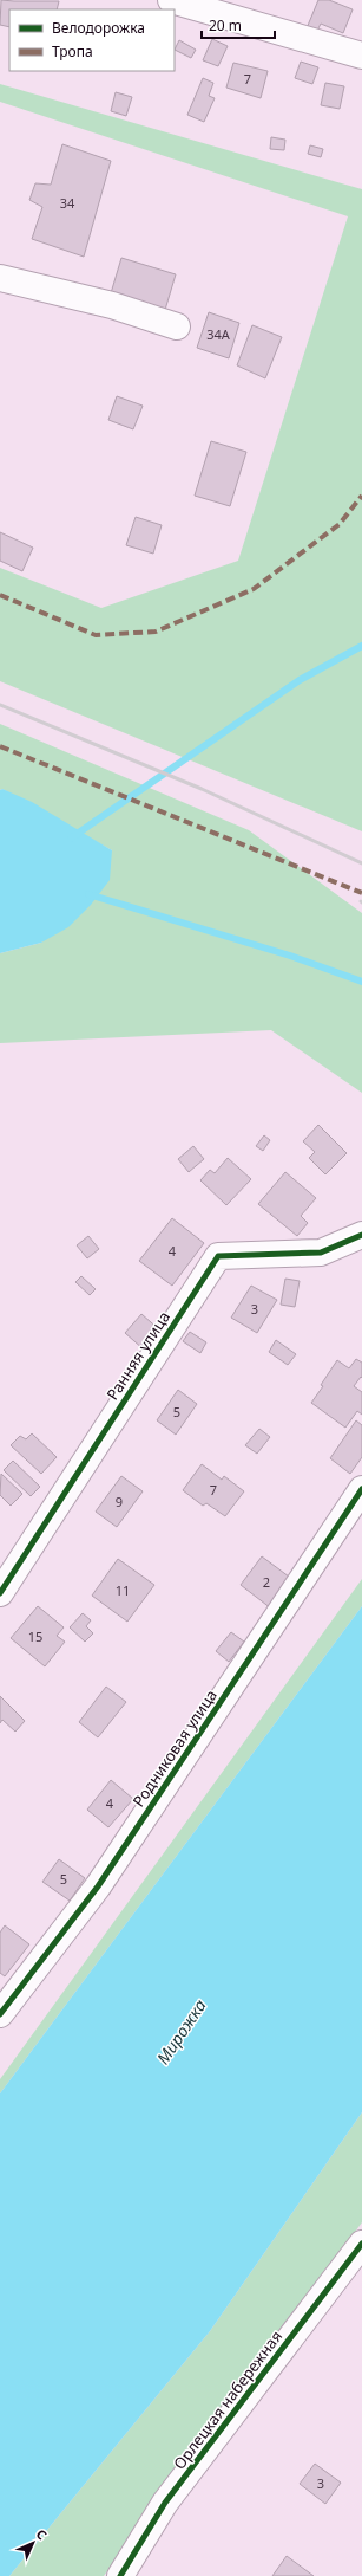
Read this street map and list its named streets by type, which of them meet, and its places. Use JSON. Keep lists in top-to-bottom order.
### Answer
{
  "streets": {
    "street": ["Ранняя улица", "Родниковая улица", "Орлецкая набережная"]
  },
  "water": ["Мирожка"],
  "house_numbers": [
    "7",
    "34",
    "34А",
    "4",
    "3",
    "5",
    "7",
    "9",
    "2",
    "11",
    "15",
    "4",
    "5",
    "3"
  ],
  "legend": ["Велодорожка", "Тропа"],
  "scale_bar": "20 m",
  "north": "top right"
}
